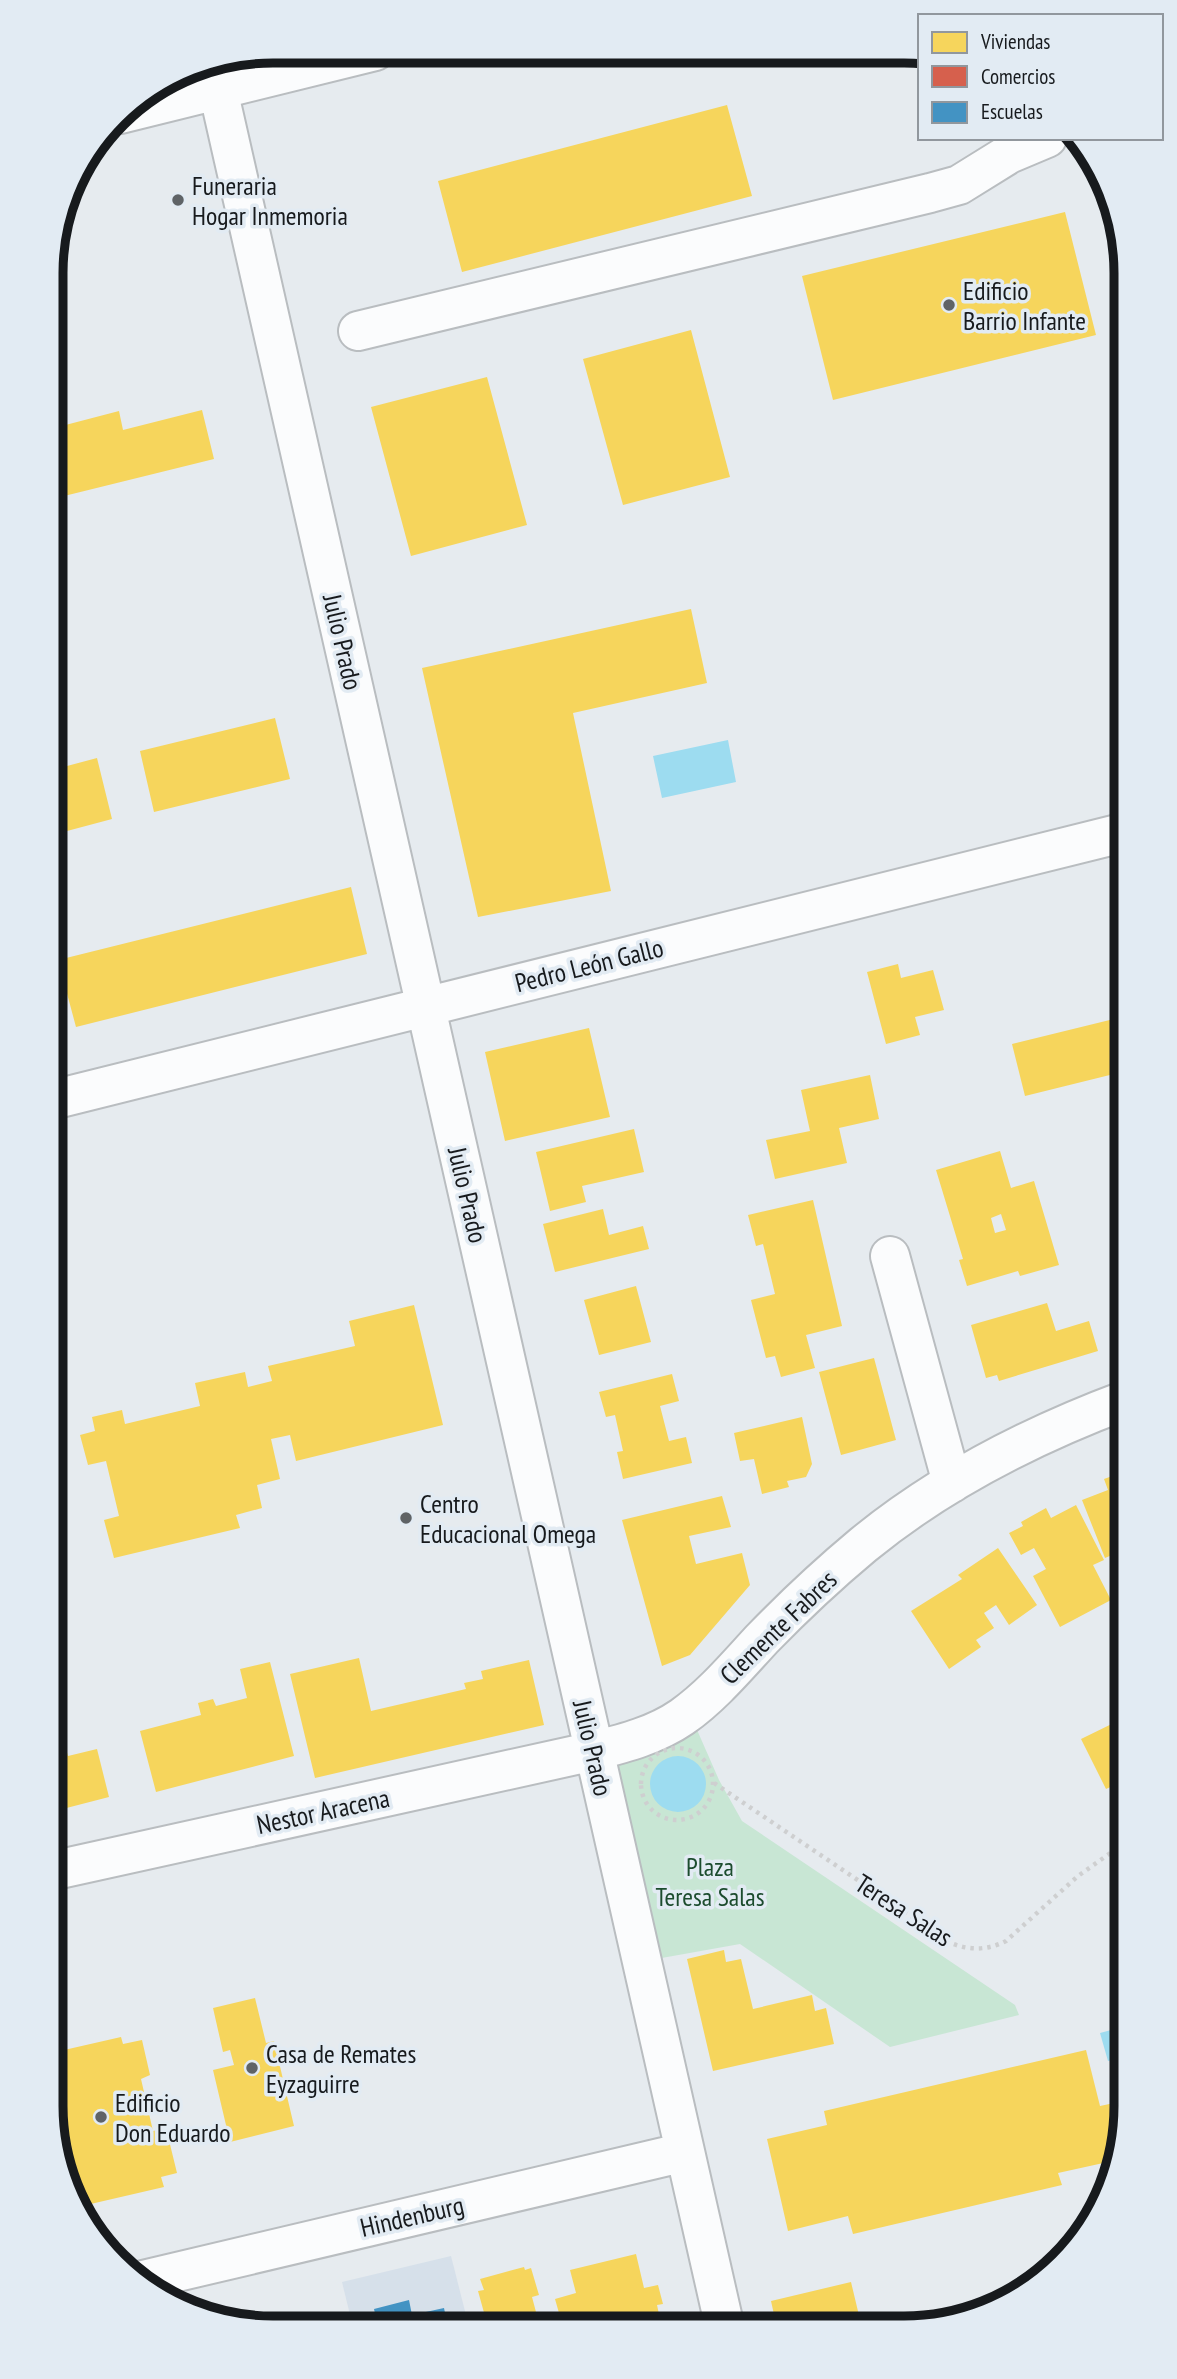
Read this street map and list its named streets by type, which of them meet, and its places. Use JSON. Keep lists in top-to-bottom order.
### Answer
{
  "streets": {
    "street": [
      "Julio Prado",
      "Pedro León Gallo",
      "Clemente Fabres",
      "Nestor Aracena",
      "Hindenburg"
    ],
    "path": ["Teresa Salas"]
  },
  "crossings": [
    ["Julio Prado", "Pedro León Gallo"],
    ["Julio Prado", "Clemente Fabres"],
    ["Julio Prado", "Nestor Aracena"],
    ["Julio Prado", "Hindenburg"],
    ["Clemente Fabres", "Nestor Aracena"]
  ],
  "parks": ["Plaza Teresa Salas"],
  "places": [
    "Funeraria Hogar Inmemoria",
    "Edificio Barrio Infante",
    "Centro Educacional Omega",
    "Casa de Remates Eyzaguirre",
    "Edificio Don Eduardo"
  ],
  "legend": ["Viviendas", "Comercios", "Escuelas"]
}
